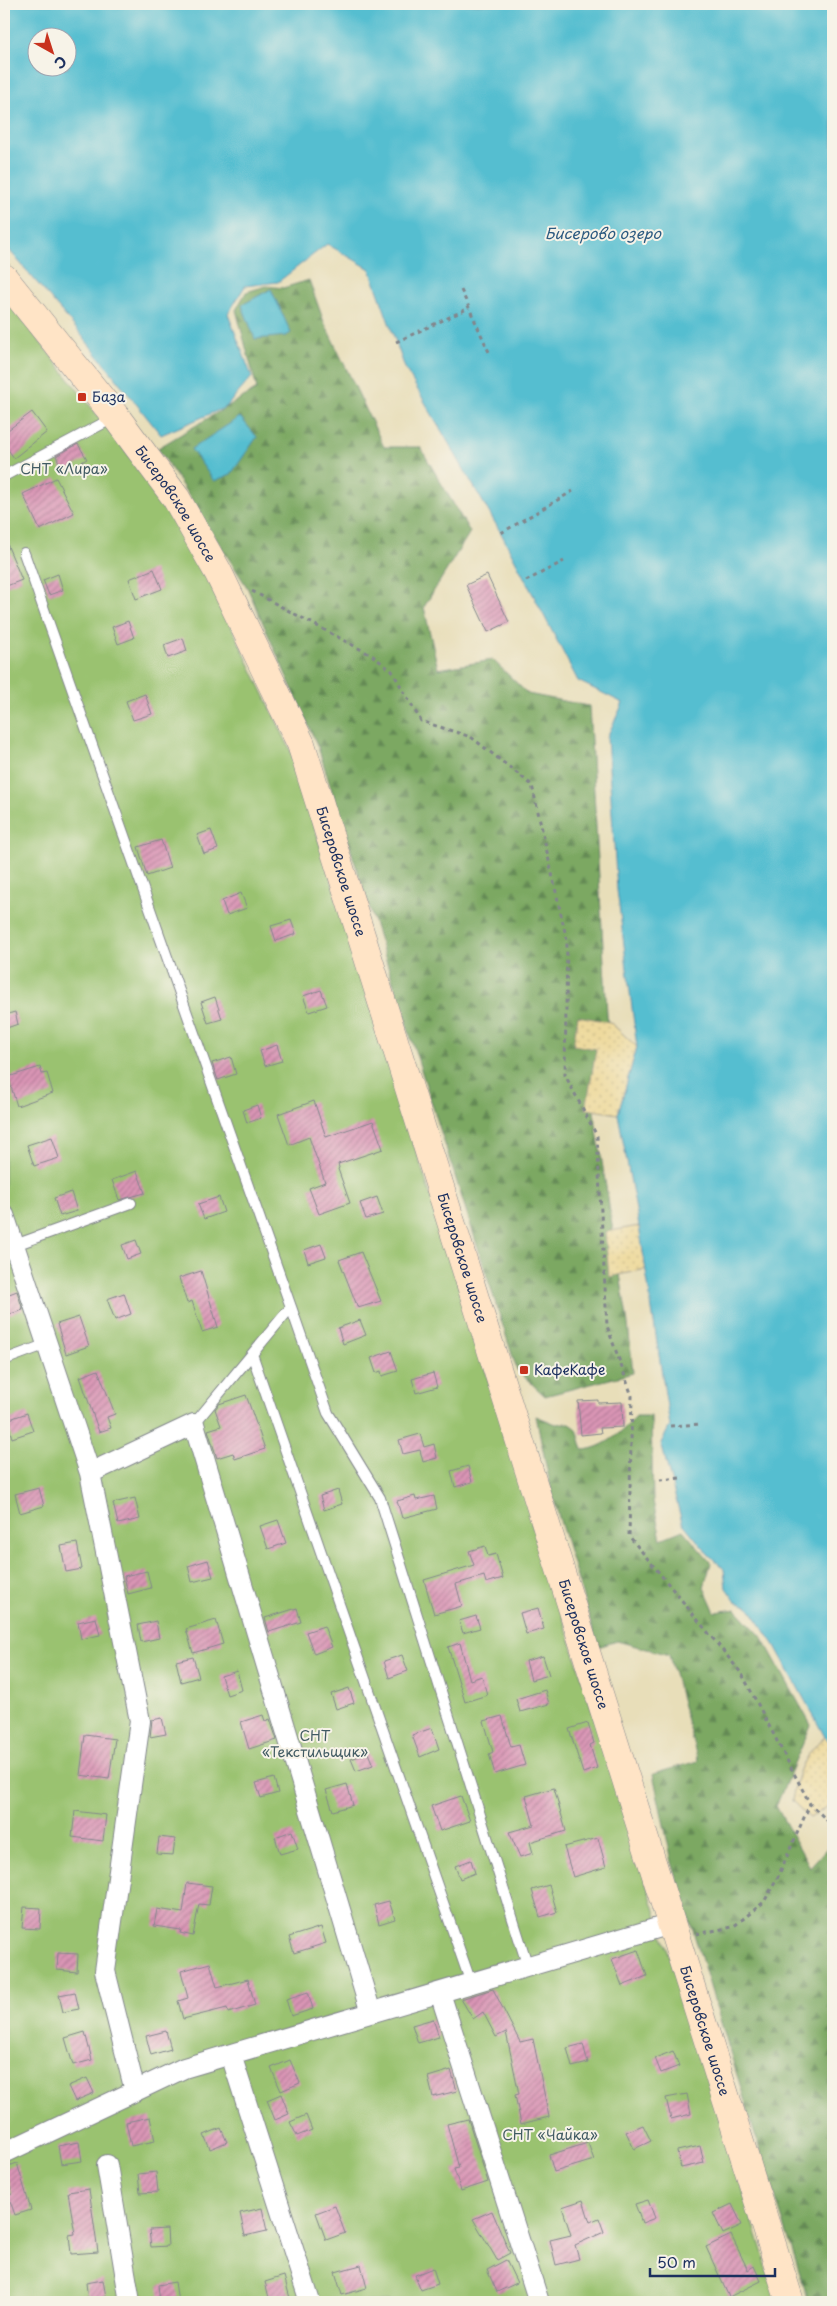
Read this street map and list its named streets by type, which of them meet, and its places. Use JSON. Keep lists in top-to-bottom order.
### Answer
{
  "streets": {
    "main road": ["Бисеровское шоссе"]
  },
  "water": ["Бисерово озеро"],
  "parks": ["СНТ «Лира»", "СНТ «Текстильщик»", "СНТ «Чайка»"],
  "places": {
    "transit": ["База", "КафеКафе"]
  },
  "scale_bar": "50 m",
  "north": "bottom right"
}
